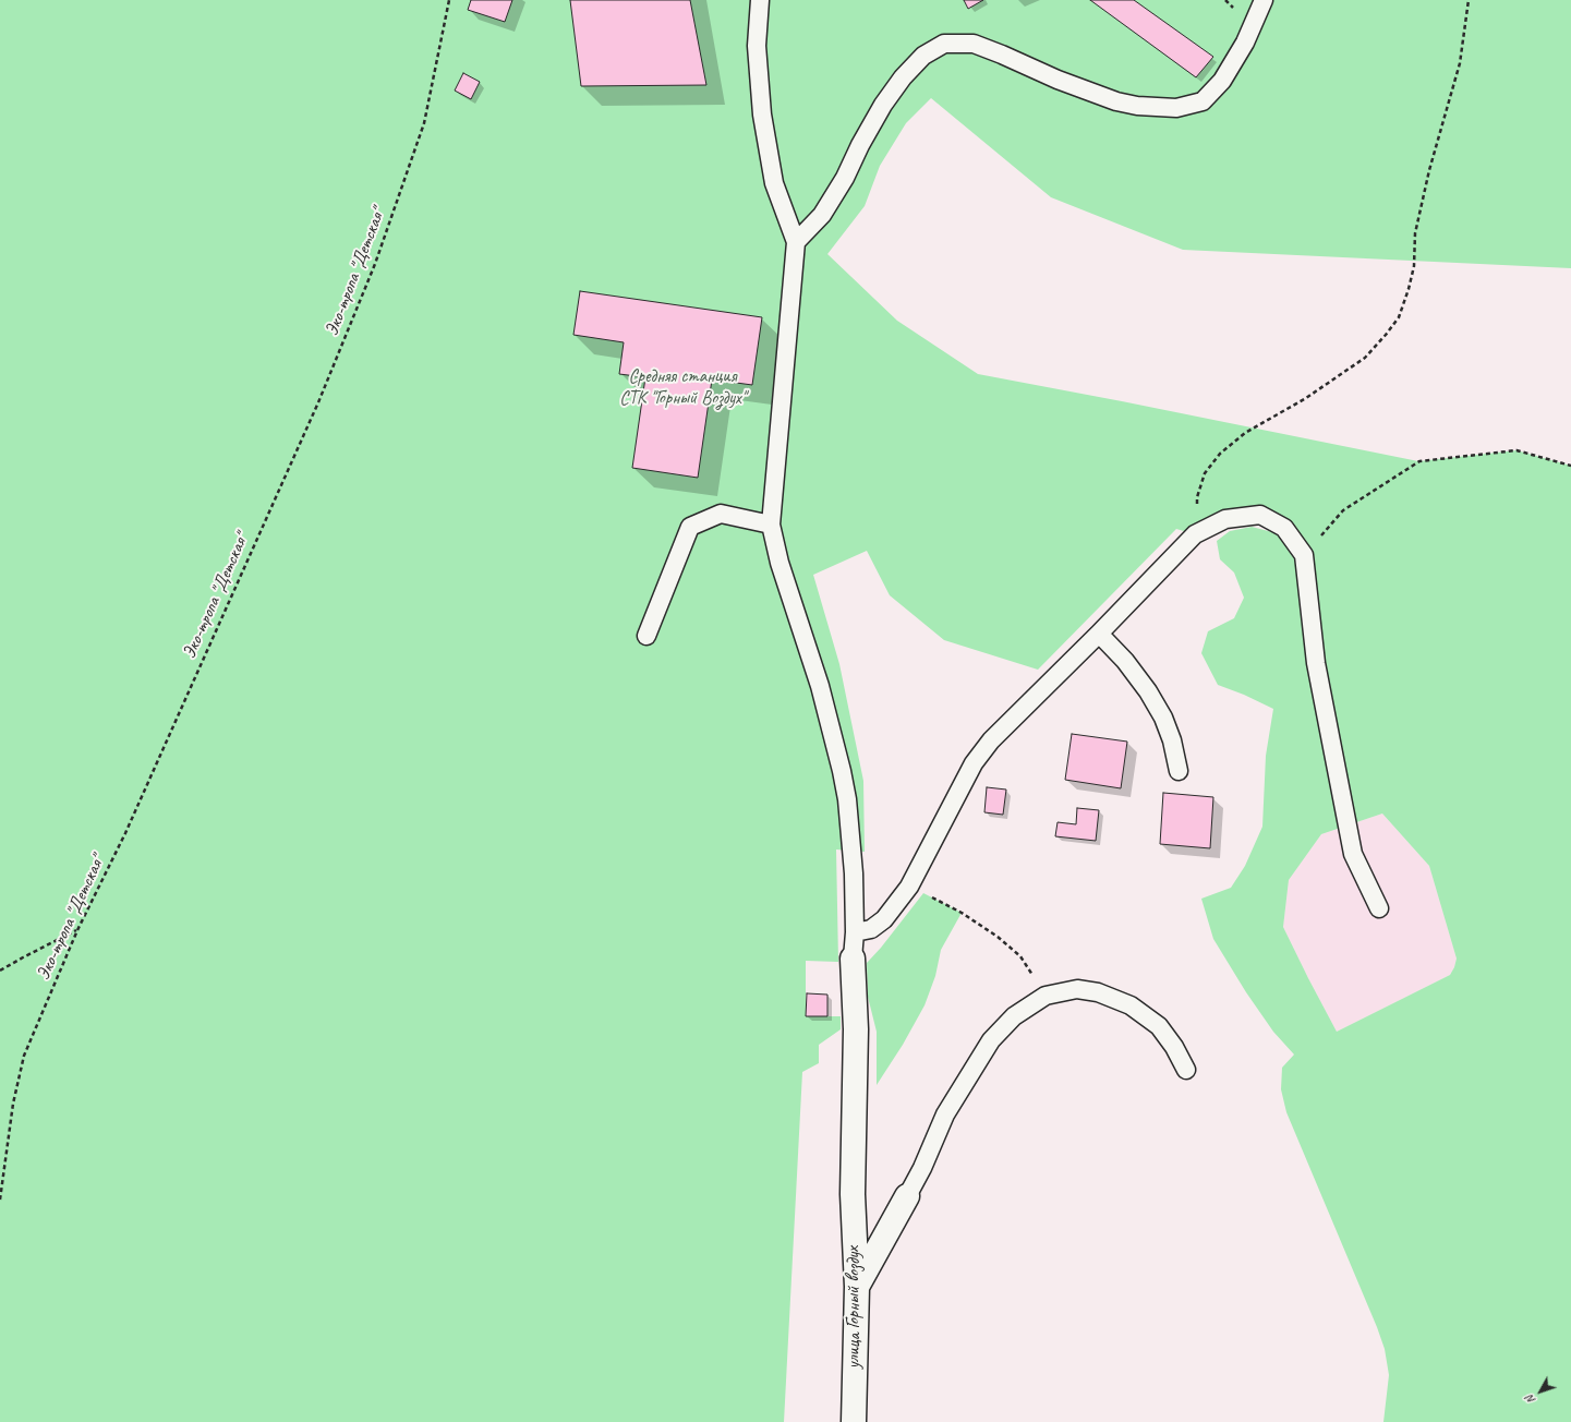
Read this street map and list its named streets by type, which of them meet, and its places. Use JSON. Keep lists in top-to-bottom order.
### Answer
{
  "streets": {
    "street": ["улица Горный воздух"],
    "path": ["Эко-тропа \"Детская\""]
  },
  "parks": ["Средняя станция СТК \"Горный Воздух\""],
  "north": "bottom left"
}
